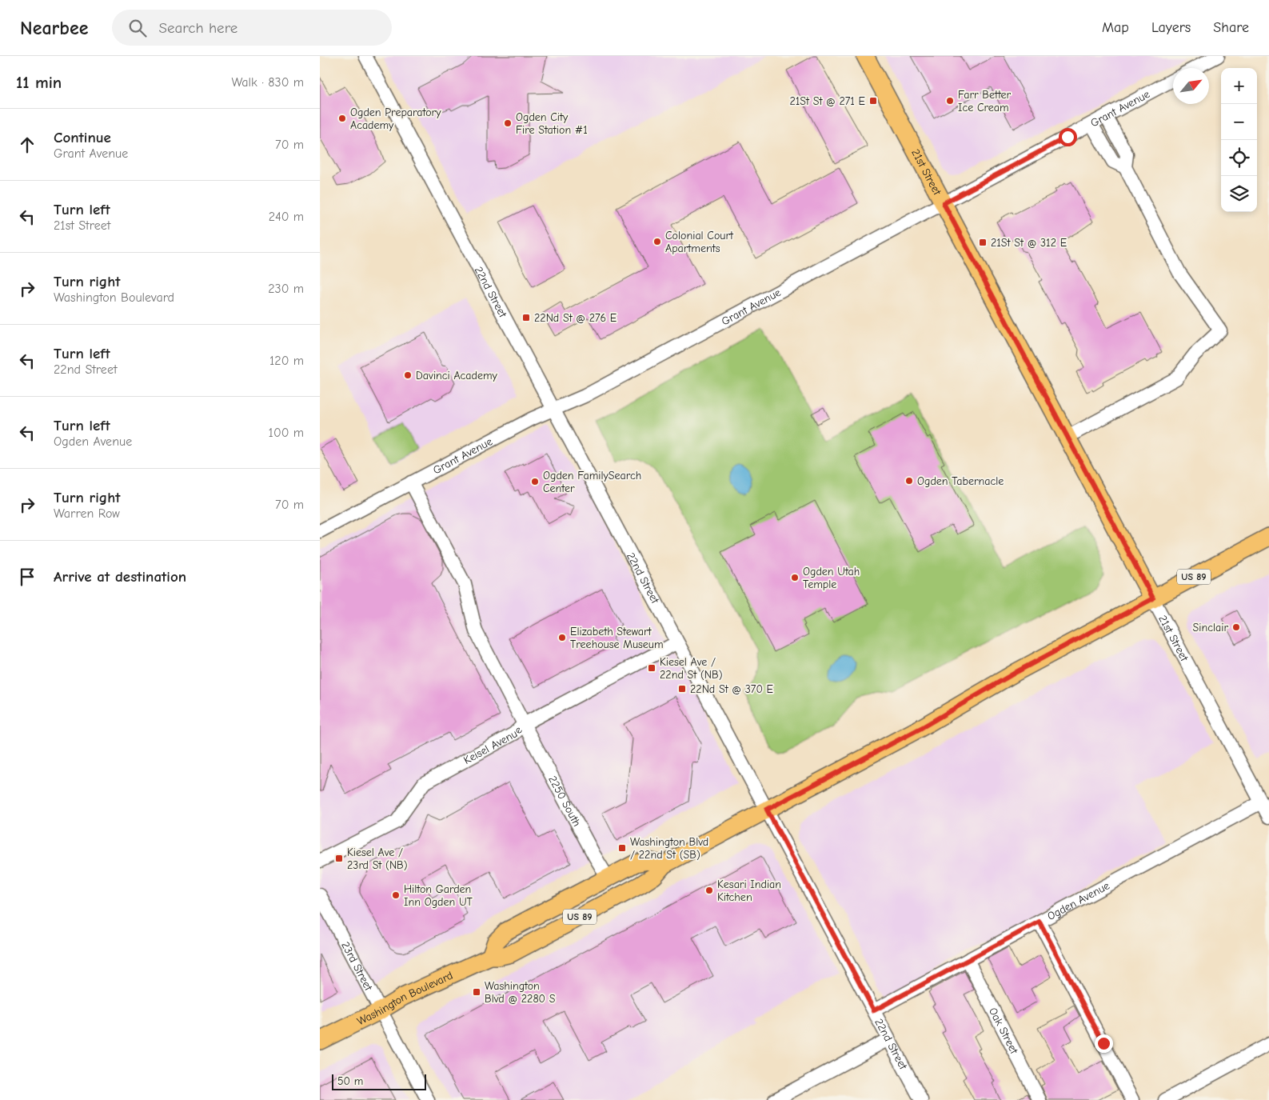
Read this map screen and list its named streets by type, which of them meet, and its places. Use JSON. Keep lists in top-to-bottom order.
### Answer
{
  "streets": {
    "main road": ["21st Street", "US 89", "Washington Boulevard"],
    "street": [
      "Grant Avenue",
      "22nd Street",
      "Keisel Avenue",
      "2250 South",
      "Ogden Avenue",
      "23rd Street",
      "Oak Street"
    ]
  },
  "crossings": [
    ["Grant Avenue", "21st Street"],
    ["Grant Avenue", "22nd Street"],
    ["Grant Avenue", "2250 South"],
    ["21st Street", "Ogden Avenue"],
    ["21st Street", "Washington Boulevard"],
    ["22nd Street", "Keisel Avenue"],
    ["22nd Street", "Ogden Avenue"],
    ["22nd Street", "Washington Boulevard"],
    ["US 89", "2250 South"],
    ["US 89", "Washington Boulevard"],
    ["Keisel Avenue", "2250 South"],
    ["Ogden Avenue", "Oak Street"],
    ["23rd Street", "Washington Boulevard"]
  ],
  "places": {
    "transit": [
      "21St St @ 271 E",
      "21St St @ 312 E",
      "22Nd St @ 276 E",
      "Kiesel Ave / 22nd St (NB)",
      "22Nd St @ 370 E",
      "Washington Blvd / 22nd St (SB)",
      "Kiesel Ave / 23rd St (NB)",
      "Washington Blvd @ 2280 S"
    ],
    "other": [
      "Farr Better Ice Cream",
      "Ogden Preparatory Academy",
      "Ogden City Fire Station #1",
      "Colonial Court Apartments",
      "Davinci Academy",
      "Ogden Tabernacle",
      "Ogden FamilySearch Center",
      "Ogden Utah Temple",
      "Sinclair",
      "Elizabeth Stewart Treehouse Museum",
      "Kesari Indian Kitchen",
      "Hilton Garden Inn Ogden UT"
    ]
  },
  "scale_bar": "50 m",
  "north": "top right",
  "page": {
    "header": "Nearbee",
    "search": "Search here",
    "nav": ["Map", "Layers", "Share"],
    "heading": ["11 min", "Walk · 830 m"],
    "map_buttons": ["+", "−"],
    "list": [
      ["Continue", "Grant Avenue", "70 m"],
      ["Turn left", "21st Street", "240 m"],
      ["Turn right", "Washington Boulevard", "230 m"],
      ["Turn left", "22nd Street", "120 m"],
      ["Turn left", "Ogden Avenue", "100 m"],
      ["Turn right", "Warren Row", "70 m"],
      "Arrive at destination"
    ],
    "scale": "50 m"
  }
}
